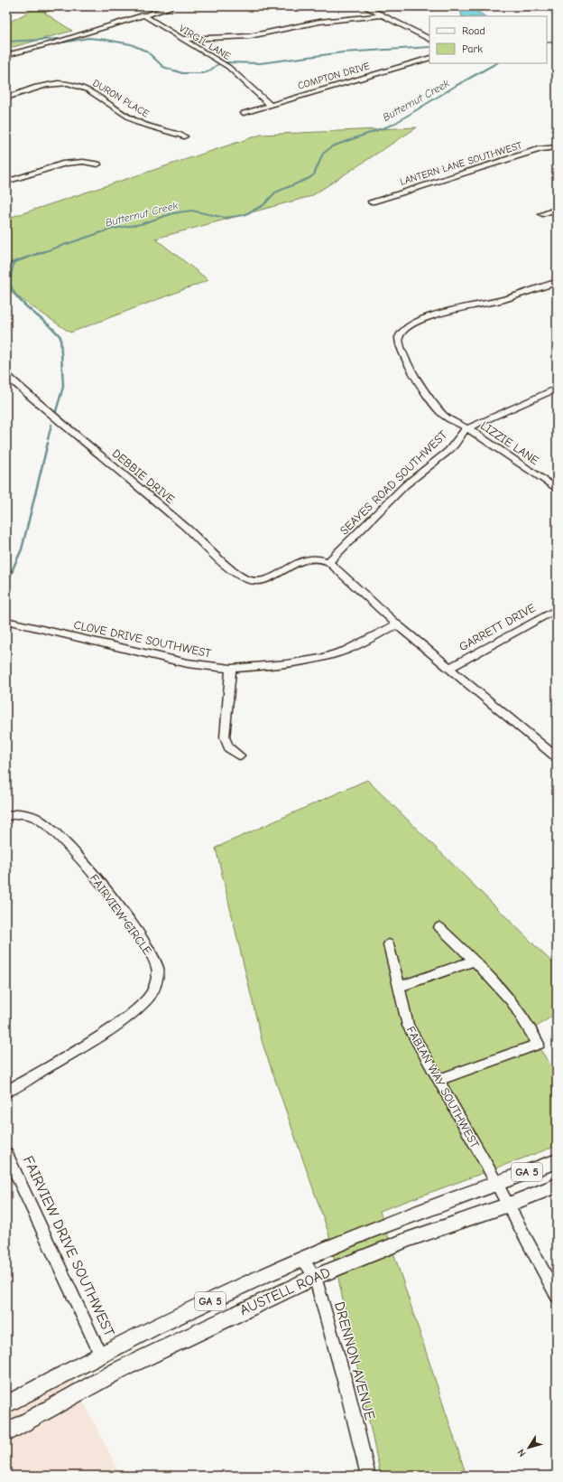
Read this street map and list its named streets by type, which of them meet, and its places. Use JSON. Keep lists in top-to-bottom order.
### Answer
{
  "streets": {
    "main road": ["GA 5", "AUSTELL ROAD"],
    "street": [
      "VIRGIL LANE",
      "COMPTON DRIVE",
      "DURON PLACE",
      "LANTERN LANE SOUTHWEST",
      "LIZZIE LANE",
      "DEBBIE DRIVE",
      "SEAYES ROAD SOUTHWEST",
      "GARRETT DRIVE",
      "CLOVE DRIVE SOUTHWEST",
      "FAIRVIEW CIRCLE",
      "FABIAN WAY SOUTHWEST",
      "FAIRVIEW DRIVE SOUTHWEST",
      "DRENNON AVENUE"
    ]
  },
  "crossings": [
    ["VIRGIL LANE", "COMPTON DRIVE"],
    ["LIZZIE LANE", "SEAYES ROAD SOUTHWEST"],
    ["DEBBIE DRIVE", "SEAYES ROAD SOUTHWEST"],
    ["FABIAN WAY SOUTHWEST", "AUSTELL ROAD"],
    ["FAIRVIEW DRIVE SOUTHWEST", "AUSTELL ROAD"],
    ["AUSTELL ROAD", "DRENNON AVENUE"]
  ],
  "water": ["Butternut Creek"],
  "legend": ["Road", "Park"],
  "north": "bottom left"
}
